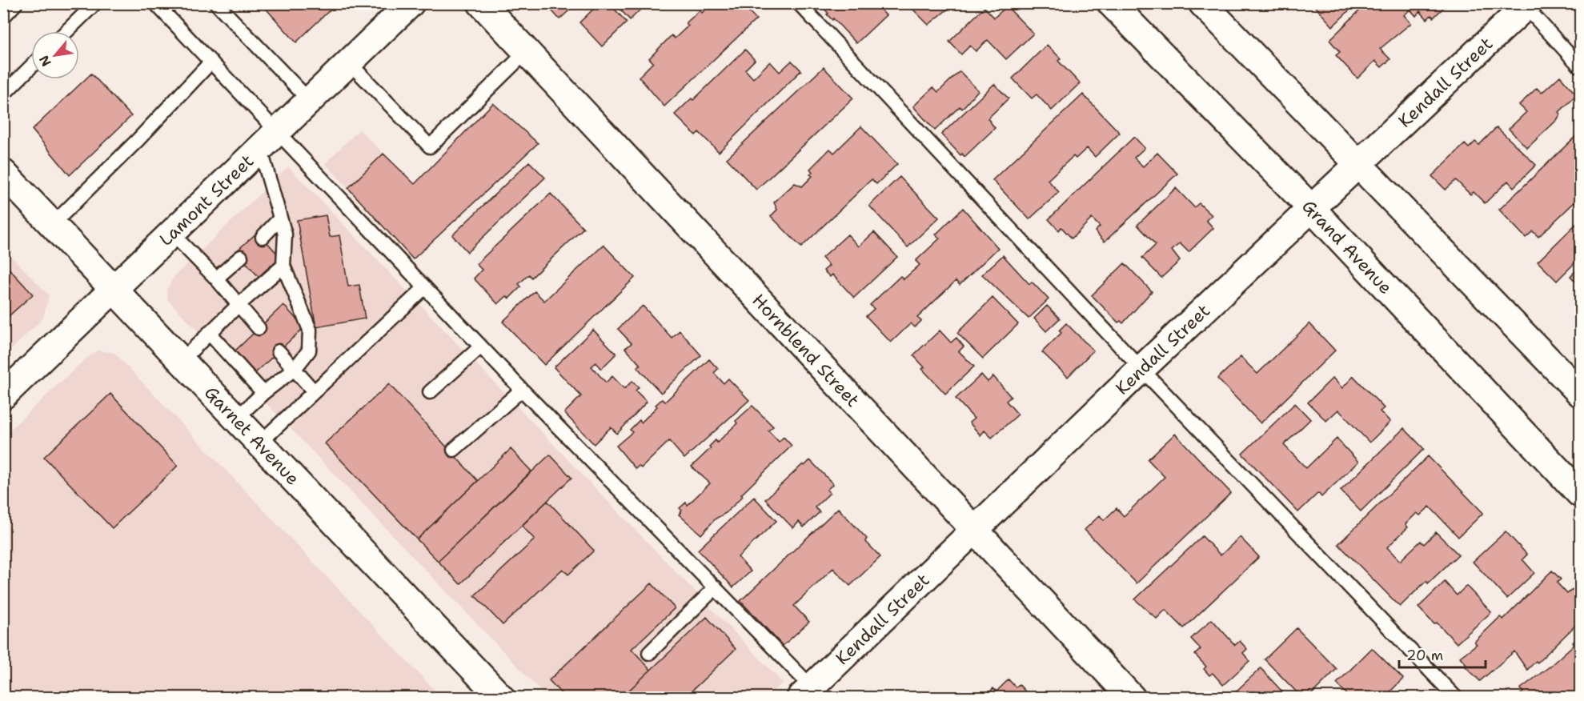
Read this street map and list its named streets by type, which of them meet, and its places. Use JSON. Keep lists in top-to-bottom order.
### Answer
{
  "streets": {
    "street": [
      "Kendall Street",
      "Lamont Street",
      "Grand Avenue",
      "Hornblend Street",
      "Garnet Avenue"
    ]
  },
  "crossings": [
    ["Kendall Street", "Grand Avenue"],
    ["Kendall Street", "Hornblend Street"],
    ["Lamont Street", "Garnet Avenue"]
  ],
  "scale_bar": "20 m",
  "north": "bottom left"
}
